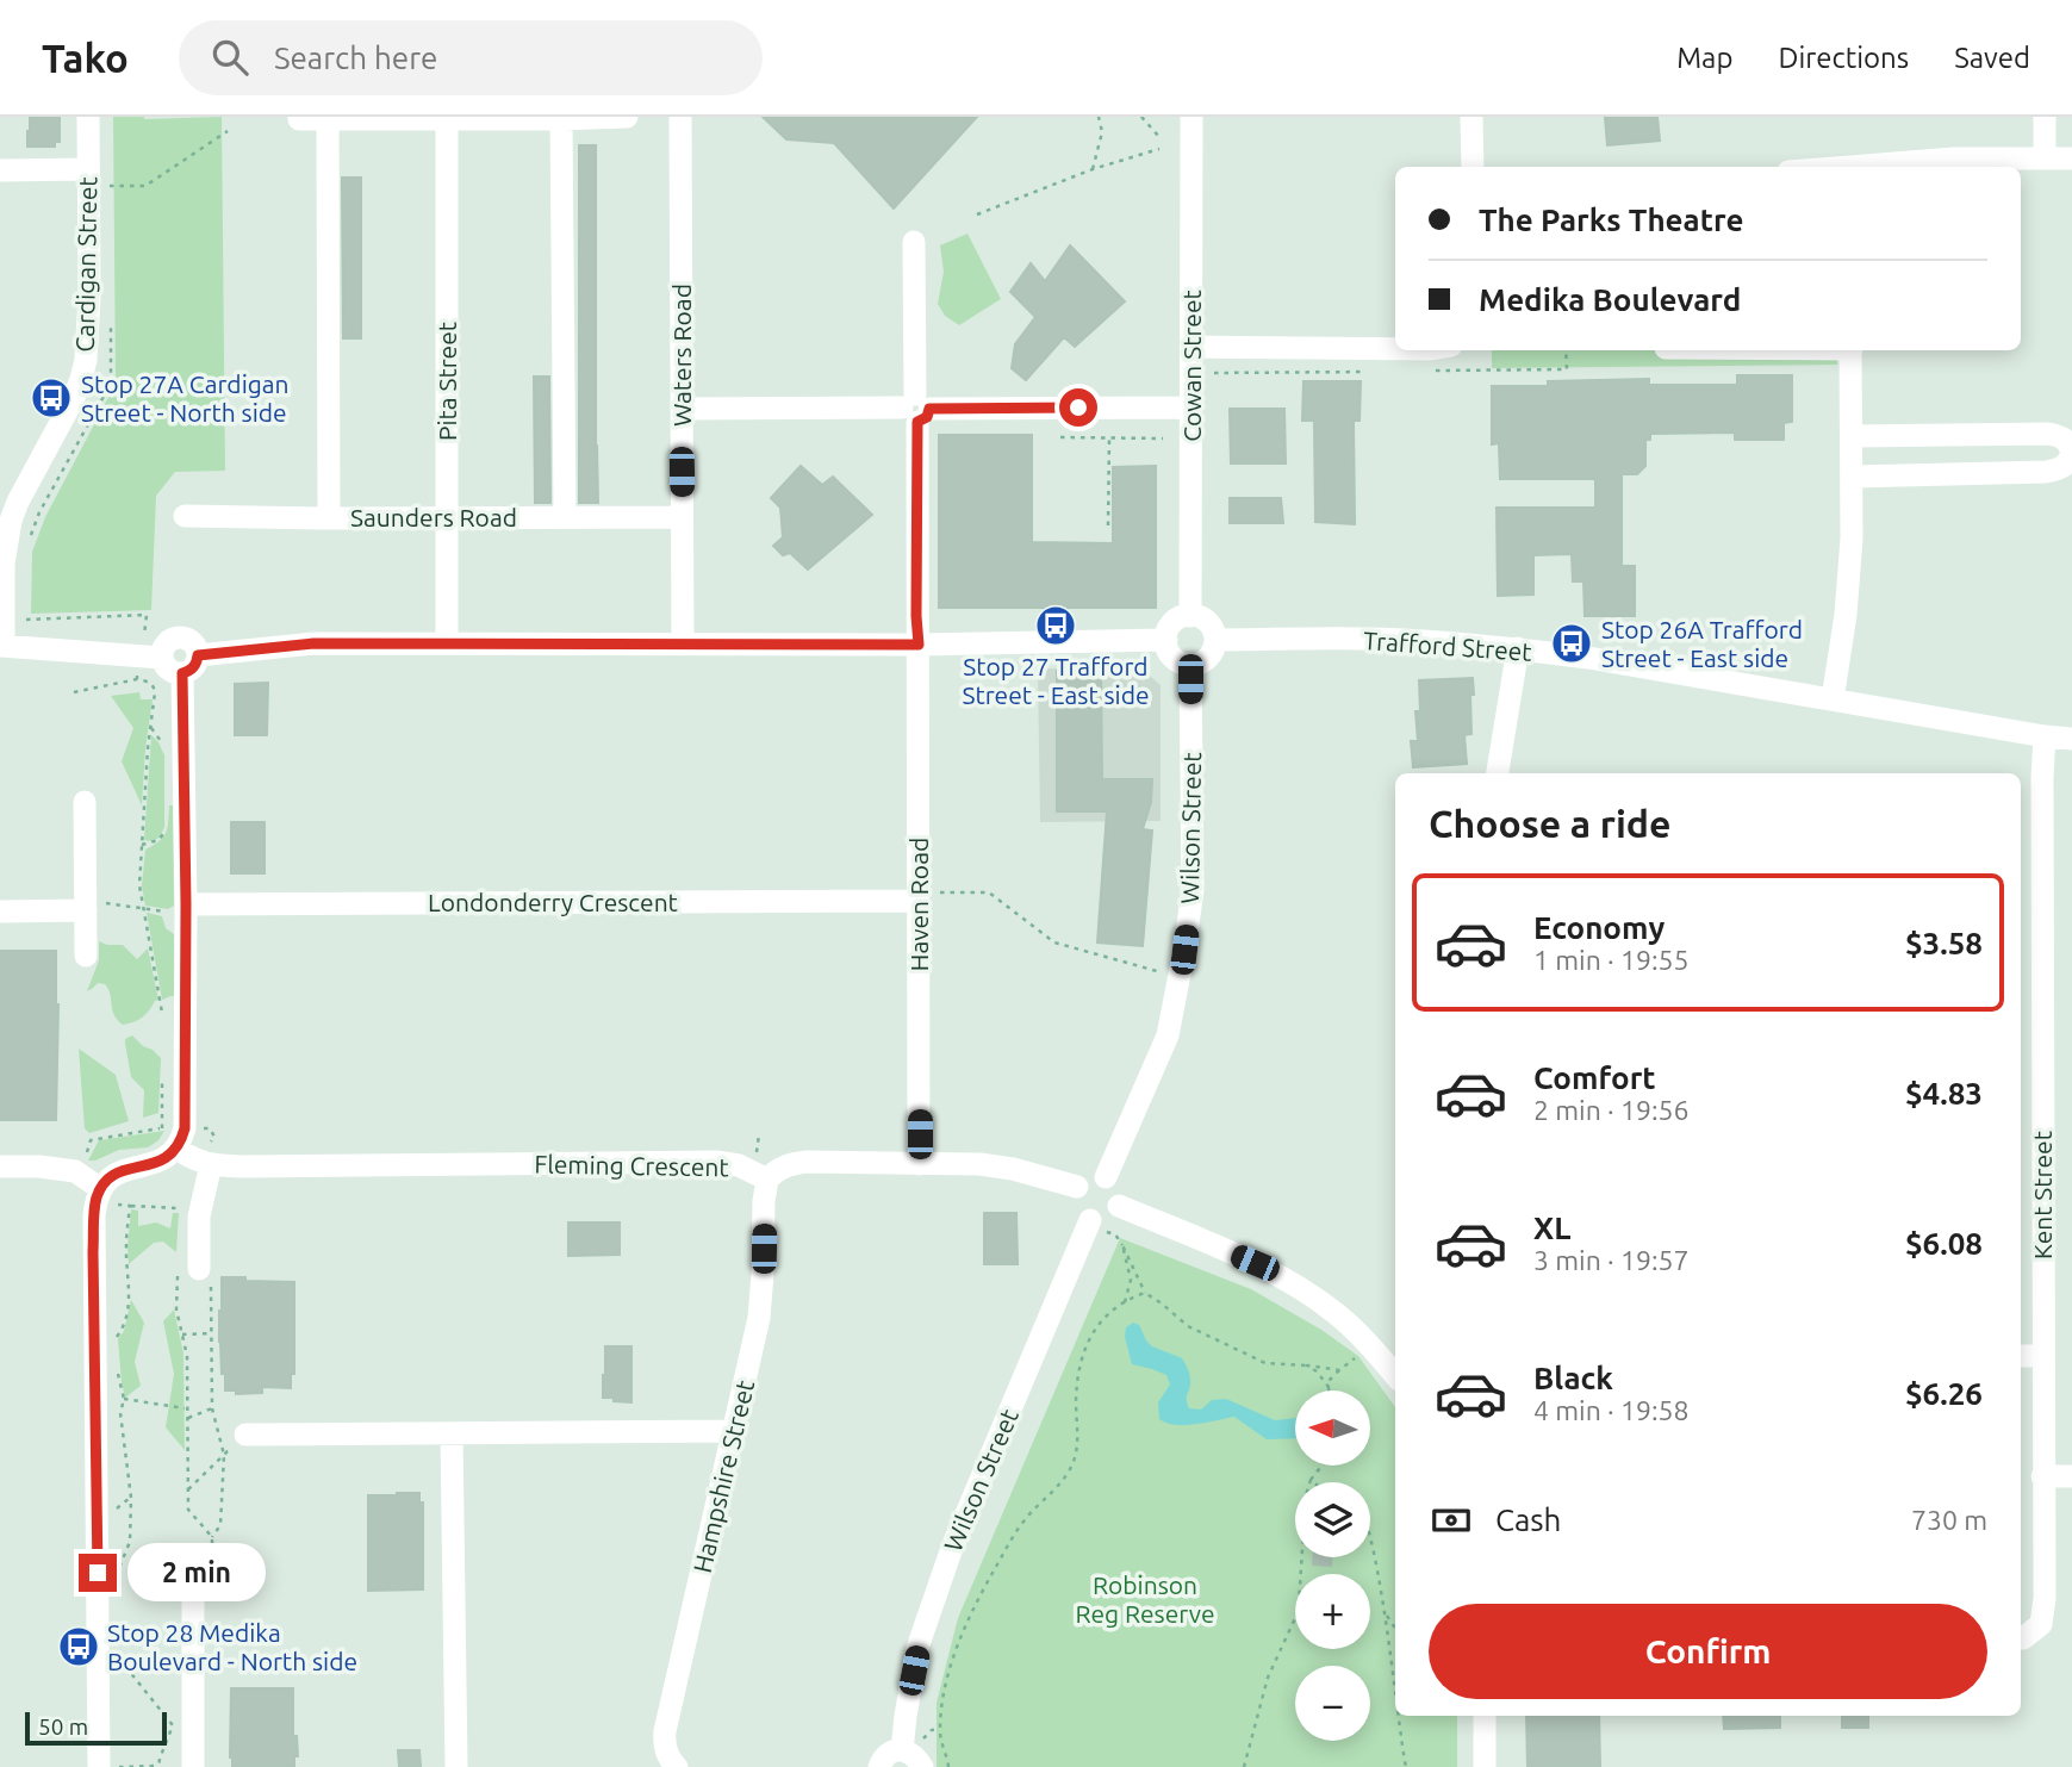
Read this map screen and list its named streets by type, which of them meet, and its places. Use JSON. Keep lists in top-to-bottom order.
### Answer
{
  "streets": {
    "street": [
      "Cardigan Street",
      "Waters Road",
      "Cowan Street",
      "Pita Street",
      "Saunders Road",
      "Trafford Street",
      "Wilson Street",
      "Londonderry Crescent",
      "Haven Road",
      "Fleming Crescent",
      "Kent Street",
      "Hampshire Street"
    ]
  },
  "crossings": [
    ["Waters Road", "Saunders Road"],
    ["Cowan Street", "Trafford Street"],
    ["Cowan Street", "Wilson Street"],
    ["Pita Street", "Saunders Road"],
    ["Trafford Street", "Wilson Street"],
    ["Trafford Street", "Kent Street"],
    ["Londonderry Crescent", "Haven Road"],
    ["Fleming Crescent", "Hampshire Street"]
  ],
  "parks": ["Robinson Reg Reserve"],
  "places": {
    "bus stop": [
      "Stop 27A Cardigan Street - North side",
      "Stop 27 Trafford Street - East side",
      "Stop 26A Trafford Street - East side",
      "Stop 28 Medika Boulevard - North side"
    ]
  },
  "scale_bar": "50 m",
  "north": "left",
  "page": {
    "header": "Tako",
    "search": "Search here",
    "nav": ["Map", "Directions", "Saved"],
    "banner": ["The Parks Theatre", "Medika Boulevard"],
    "heading": "Choose a ride",
    "list": [
      {
        "name": "Economy",
        "note": "1 min · 19:55",
        "value": "$3.58"
      },
      {
        "name": "Comfort",
        "note": "2 min · 19:56",
        "value": "$4.83"
      },
      {
        "name": "XL",
        "note": "3 min · 19:57",
        "value": "$6.08"
      },
      {
        "name": "Black",
        "note": "4 min · 19:58",
        "value": "$6.26"
      }
    ],
    "map_buttons": ["+", "−"],
    "pay": ["Cash", "730 m"],
    "bubble": "2 min",
    "buttons": "Confirm",
    "scale": "50 m"
  }
}
